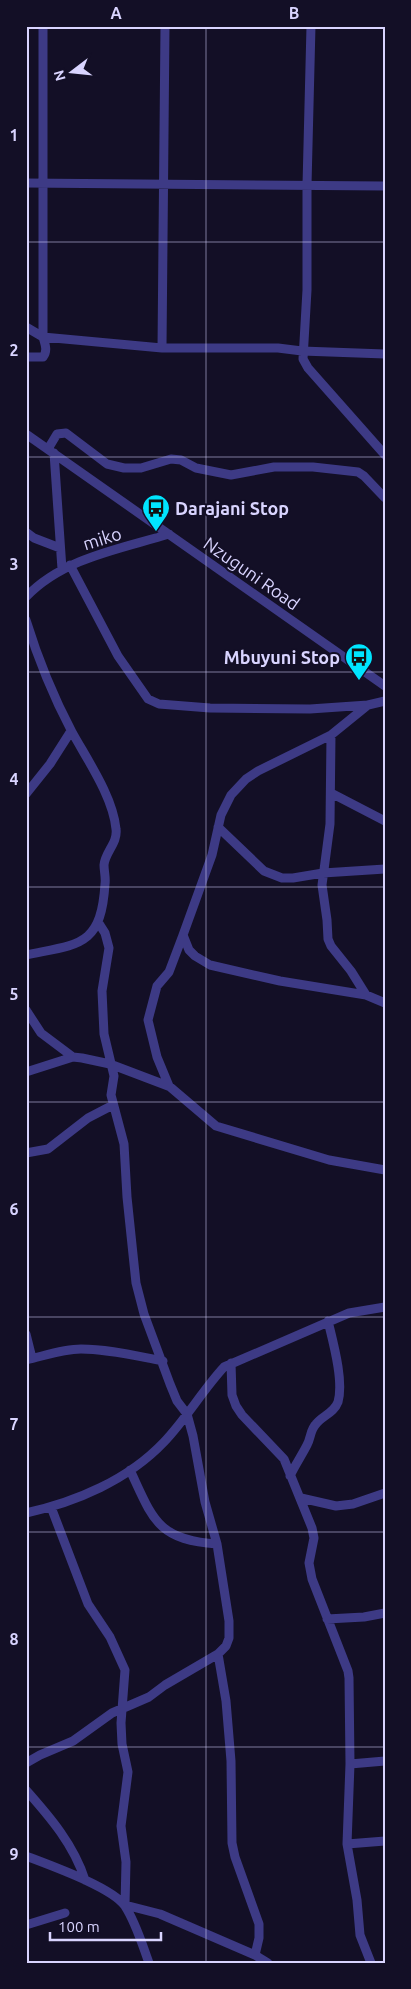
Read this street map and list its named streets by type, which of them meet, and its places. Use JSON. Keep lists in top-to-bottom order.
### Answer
{
  "streets": {
    "street": ["miko", "Nzuguni Road"]
  },
  "crossings": [
    ["miko", "Nzuguni Road"]
  ],
  "places": {
    "bus stop": ["Darajani Stop", "Mbuyuni Stop"]
  },
  "scale_bar": "100 m",
  "north": "left",
  "grid": {
    "columns": ["A", "B"],
    "rows": [
      "1",
      "2",
      "3",
      "4",
      "5",
      "6",
      "7",
      "8",
      "9"
    ]
  }
}
